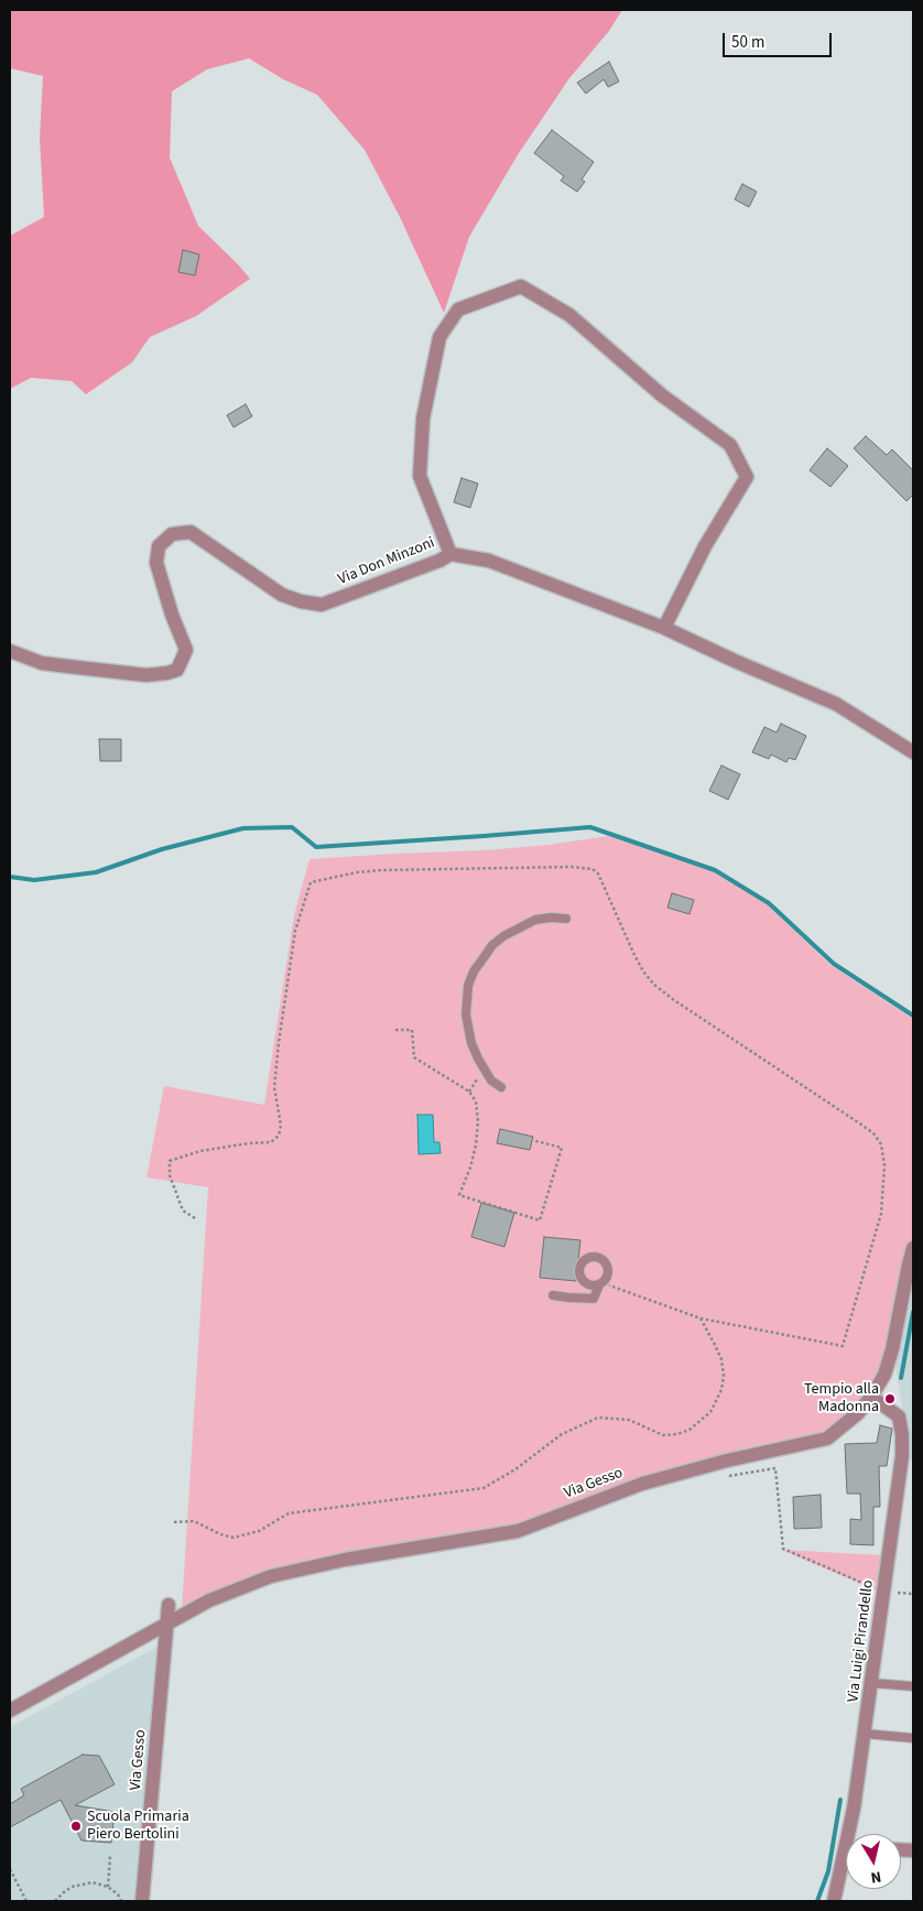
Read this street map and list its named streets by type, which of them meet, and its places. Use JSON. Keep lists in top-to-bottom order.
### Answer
{
  "streets": {
    "street": ["Via Don Minzoni", "Via Gesso", "Via Luigi Pirandello"]
  },
  "crossings": [
    ["Via Gesso", "Via Luigi Pirandello"]
  ],
  "places": ["Tempio alla Madonna", "Scuola Primaria Piero Bertolini"],
  "scale_bar": "50 m",
  "north": "bottom"
}
